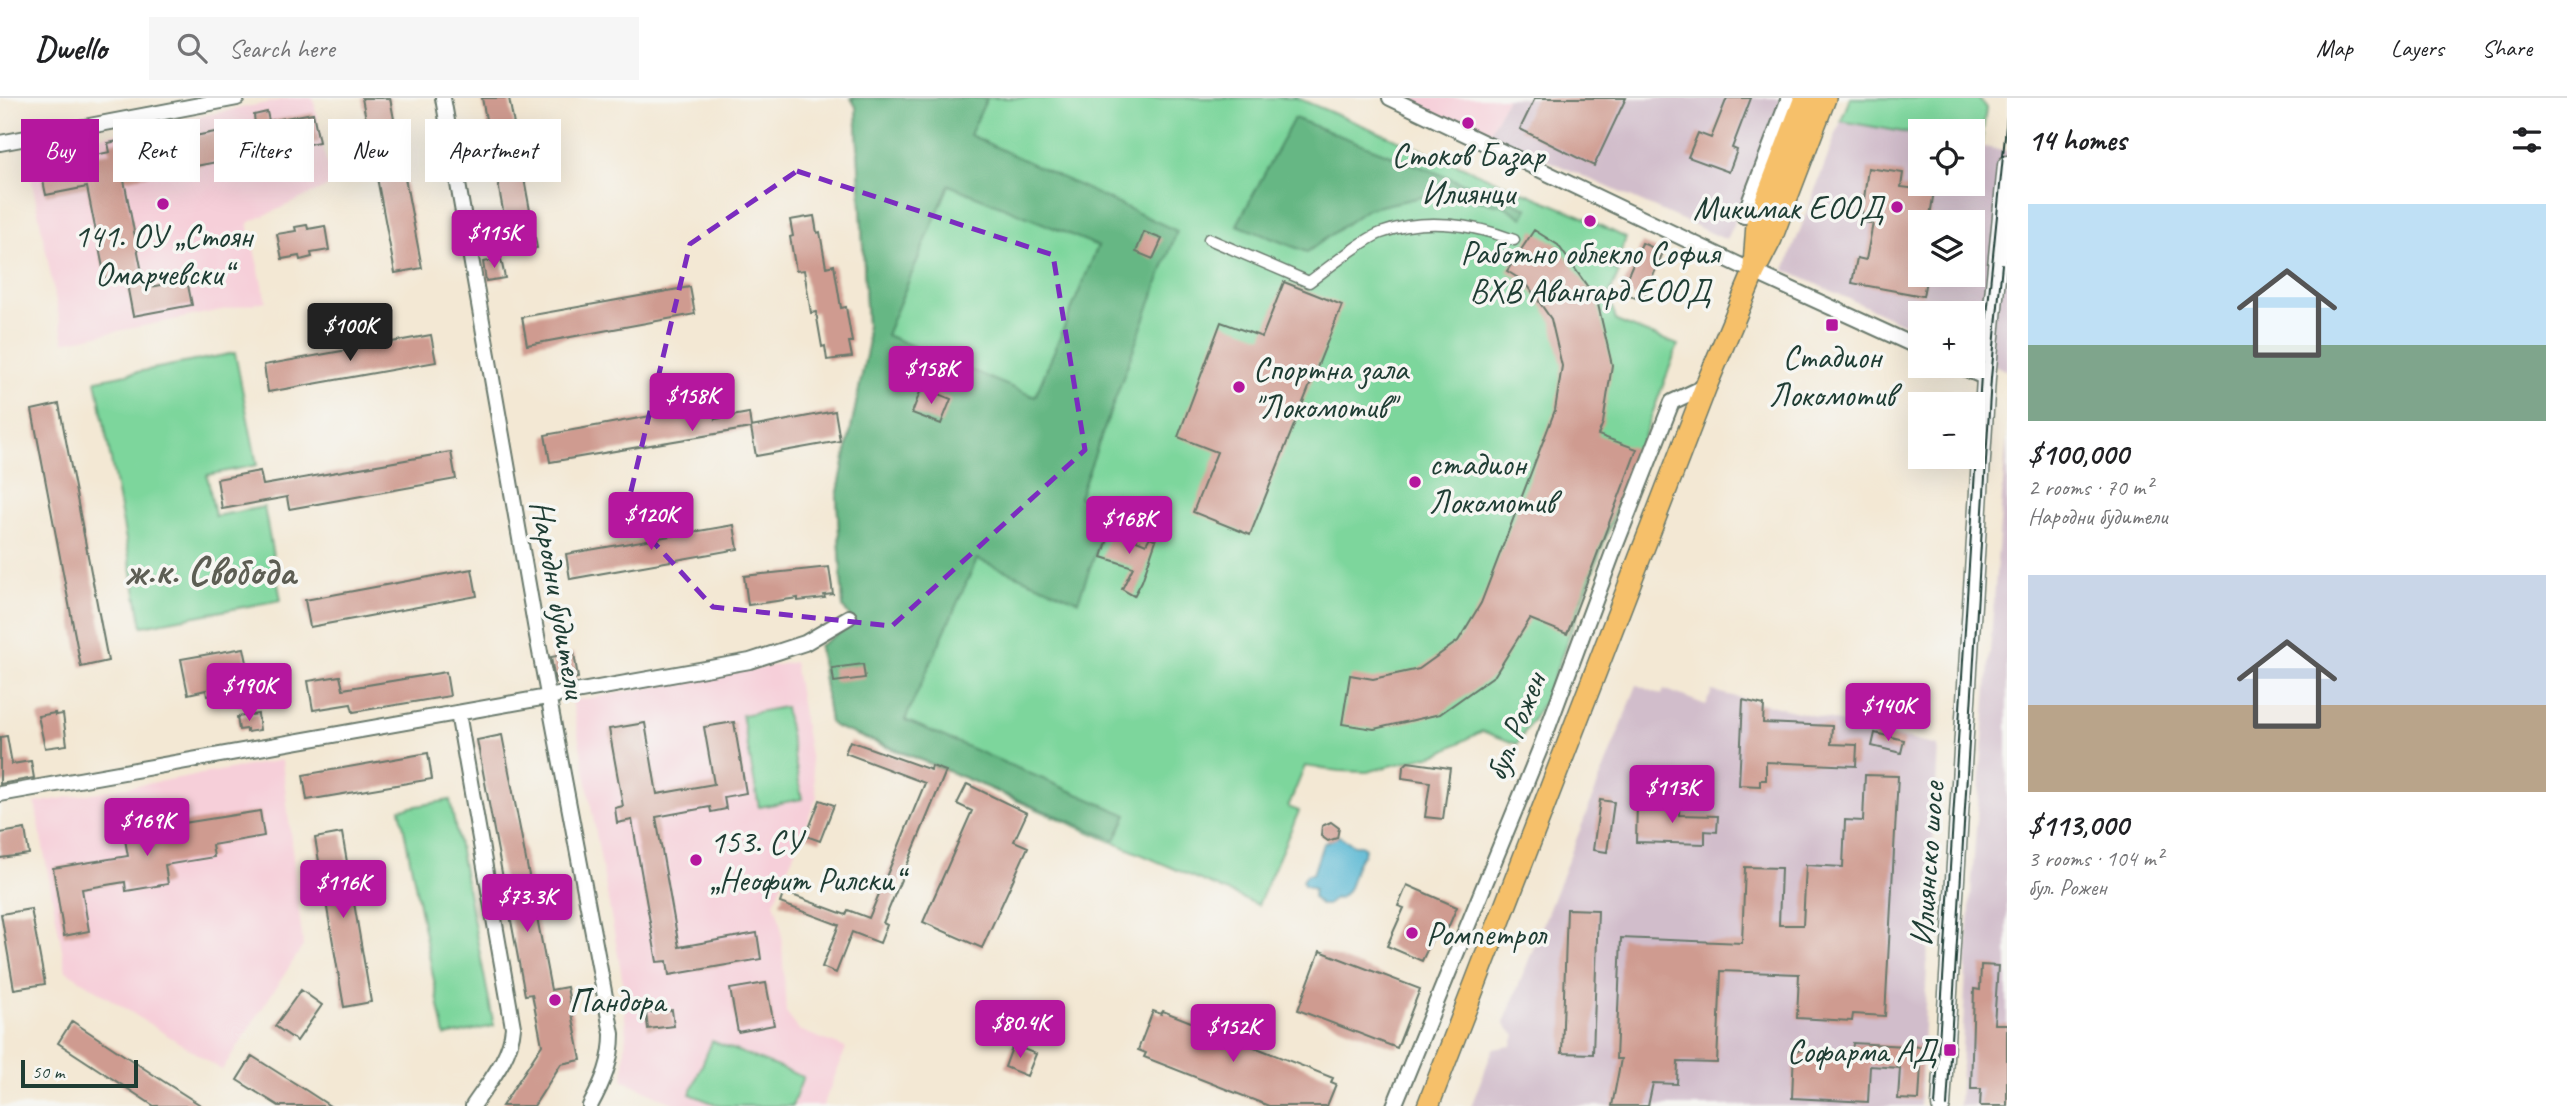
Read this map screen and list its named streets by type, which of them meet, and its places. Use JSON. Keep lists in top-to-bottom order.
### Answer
{
  "streets": {
    "main road": ["бул. Рожен"],
    "street": ["Народни будители", "Илиянско шосе"]
  },
  "districts": ["ж.к. Свобода"],
  "places": {
    "other": [
      "Стоков Базар Илиянци",
      "141. ОУ „Стоян Омарчевски“",
      "Микимак ЕООД",
      "Работно облекло София ВХВ Авангард ЕООД",
      "Спортна зала \"Локомотив\"",
      "стадион Локомотив",
      "153. СУ „Неофит Рилски“",
      "Ромпетрол",
      "Пандора"
    ],
    "transit": ["Стадион Локомотив", "Софарма АД"]
  },
  "scale_bar": "50 m",
  "page": {
    "header": "Dwello",
    "search": "Search here",
    "nav": ["Map", "Layers", "Share"],
    "heading": "14 homes",
    "map_buttons": ["+", "−"],
    "chip": [
      "Buy",
      "Rent",
      "Filters",
      "New",
      "Apartment"
    ],
    "list": [
      {
        "name": "$100,000",
        "note": "2 rooms · 70 m² · Народни будители"
      },
      {
        "name": "$113,000",
        "note": "3 rooms · 104 m² · бул. Рожен"
      }
    ],
    "price": [
      "$115K",
      "$100K",
      "$158K",
      "$158K",
      "$120K",
      "$168K",
      "$190K",
      "$140K",
      "$113K",
      "$169K",
      "$116K",
      "$73.3K",
      "$80.4K",
      "$152K"
    ],
    "scale": "50 m"
  }
}
